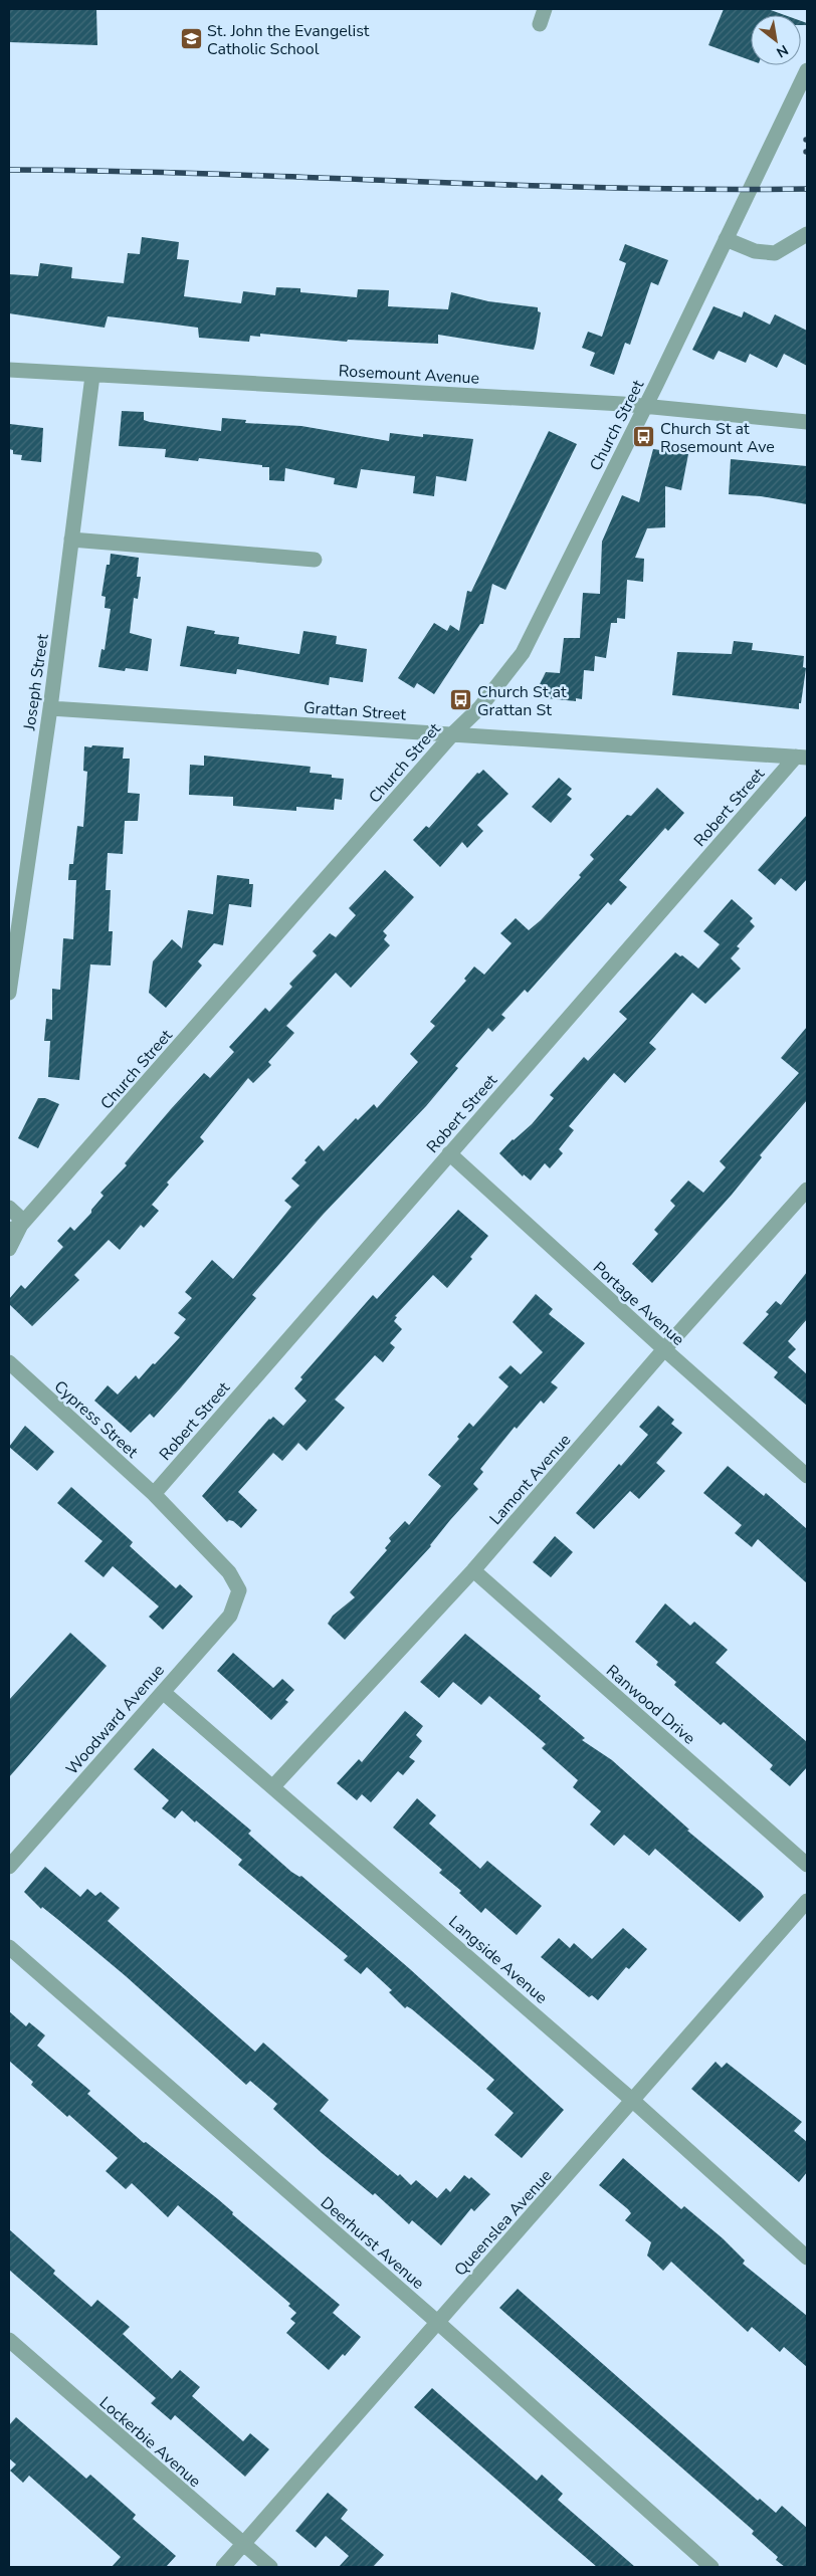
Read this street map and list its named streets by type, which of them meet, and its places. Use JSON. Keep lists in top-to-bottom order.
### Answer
{
  "streets": {
    "street": [
      "Rosemount Avenue",
      "Church Street",
      "Joseph Street",
      "Grattan Street",
      "Robert Street",
      "Portage Avenue",
      "Cypress Street",
      "Lamont Avenue",
      "Ranwood Drive",
      "Woodward Avenue",
      "Langside Avenue",
      "Queenslea Avenue",
      "Deerhurst Avenue",
      "Lockerbie Avenue"
    ]
  },
  "crossings": [
    ["Rosemount Avenue", "Church Street"],
    ["Rosemount Avenue", "Joseph Street"],
    ["Church Street", "Grattan Street"],
    ["Joseph Street", "Grattan Street"],
    ["Grattan Street", "Robert Street"],
    ["Robert Street", "Portage Avenue"],
    ["Robert Street", "Cypress Street"],
    ["Portage Avenue", "Lamont Avenue"],
    ["Cypress Street", "Woodward Avenue"],
    ["Lamont Avenue", "Ranwood Drive"],
    ["Lamont Avenue", "Langside Avenue"],
    ["Woodward Avenue", "Langside Avenue"],
    ["Langside Avenue", "Queenslea Avenue"],
    ["Queenslea Avenue", "Deerhurst Avenue"],
    ["Queenslea Avenue", "Lockerbie Avenue"]
  ],
  "places": {
    "school or university": ["St. John the Evangelist Catholic School"],
    "bus stop": ["Church St at Rosemount Ave", "Church St at Grattan St"]
  },
  "north": "bottom right"
}
